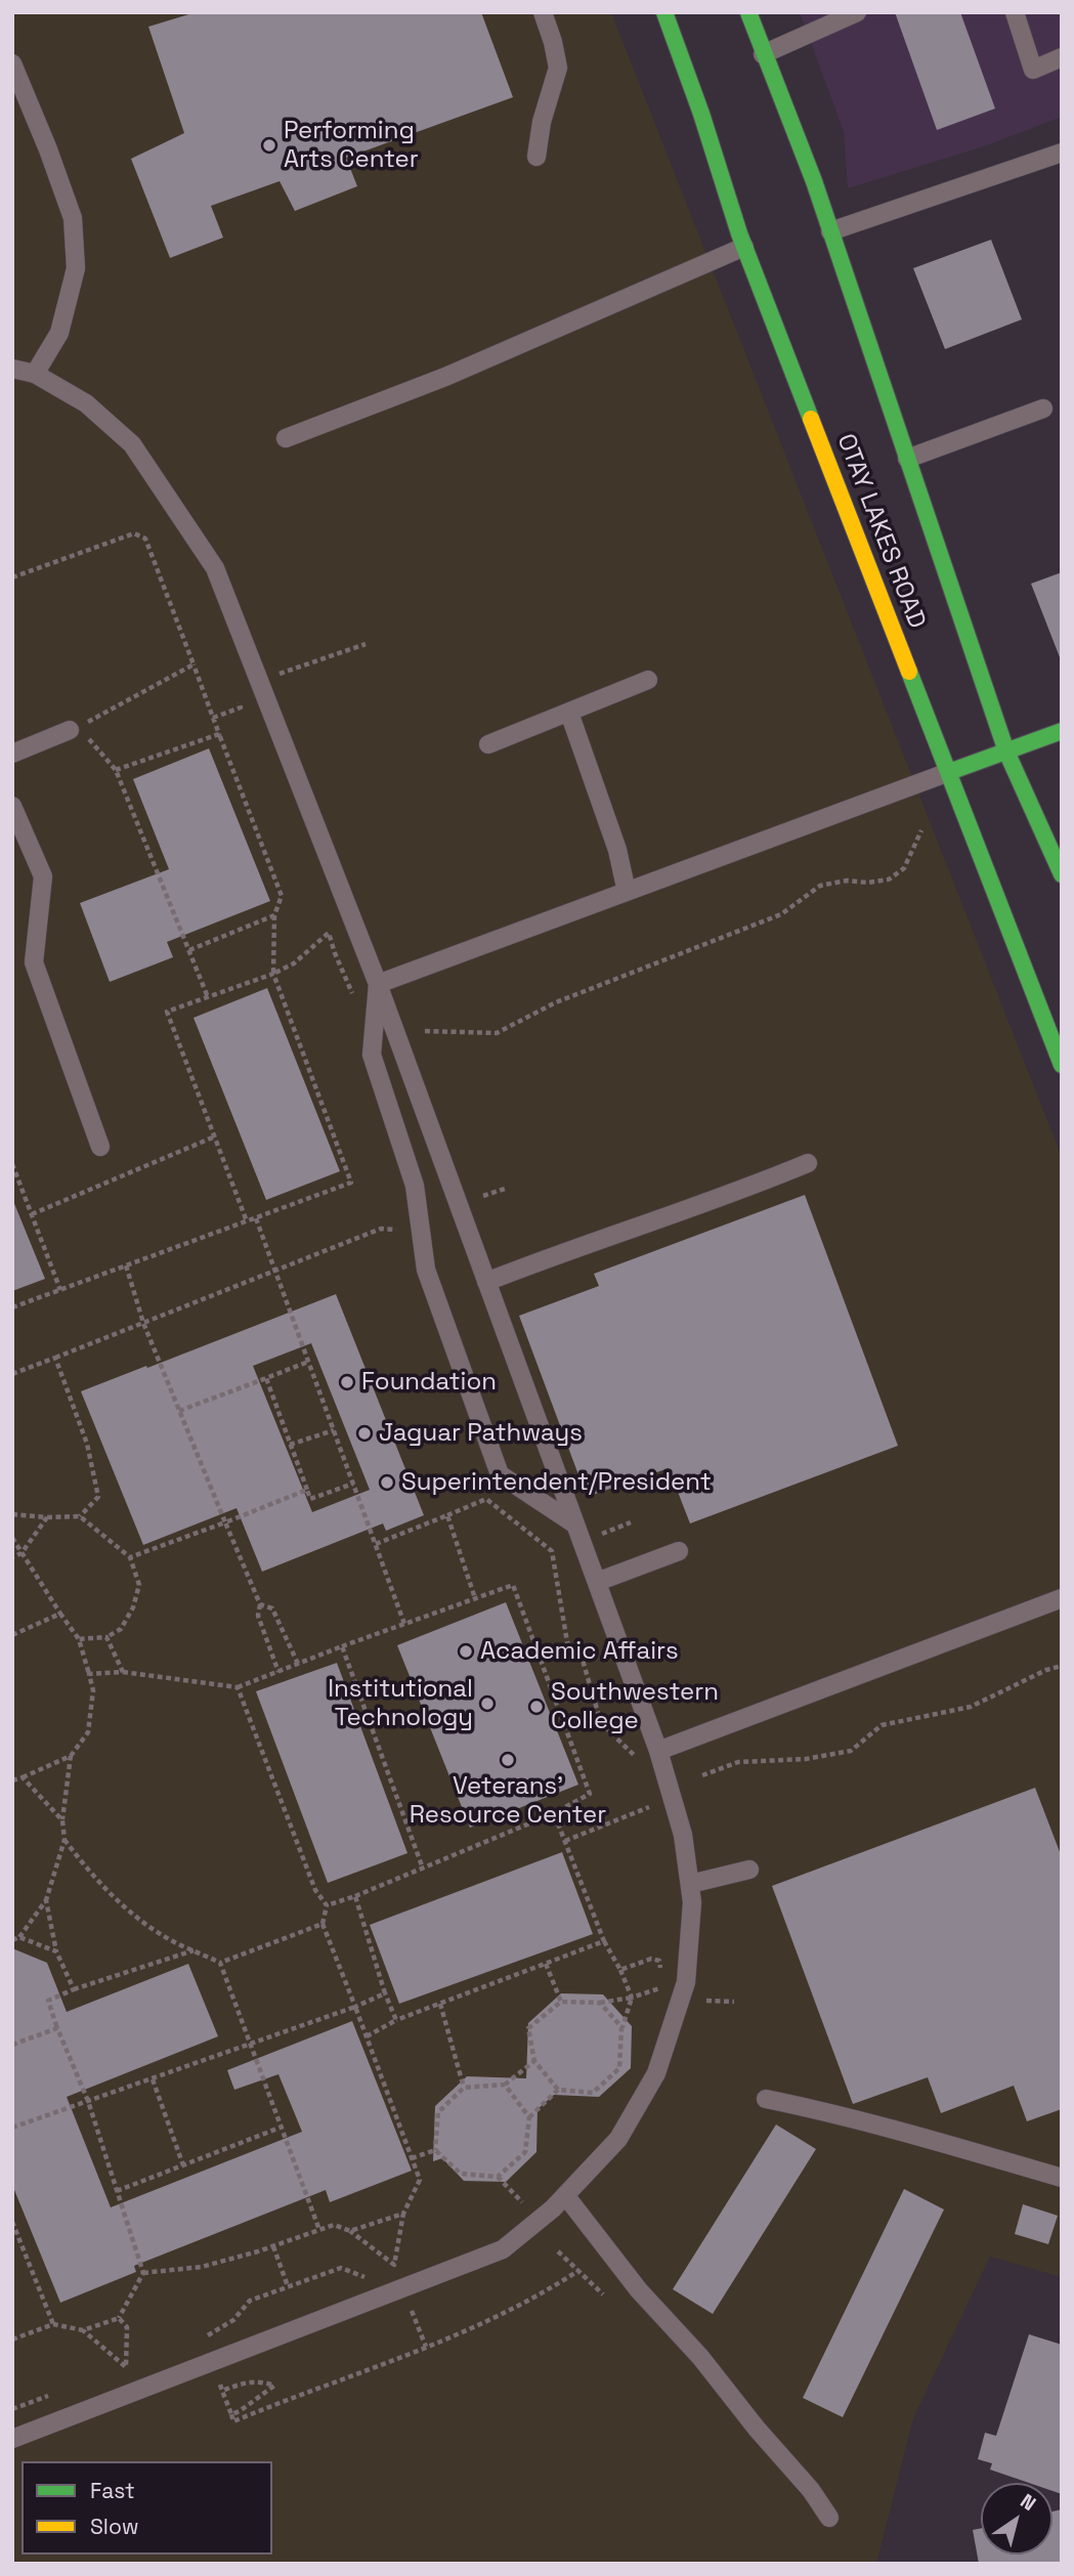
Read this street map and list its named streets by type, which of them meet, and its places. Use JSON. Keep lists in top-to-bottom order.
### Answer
{
  "streets": {
    "main road": ["OTAY LAKES ROAD"]
  },
  "places": [
    "Performing Arts Center",
    "Foundation",
    "Jaguar Pathways",
    "Superintendent/President",
    "Academic Affairs",
    "Institutional Technology",
    "Southwestern College",
    "Veterans’ Resource Center"
  ],
  "legend": ["Fast", "Slow"],
  "north": "top right"
}
